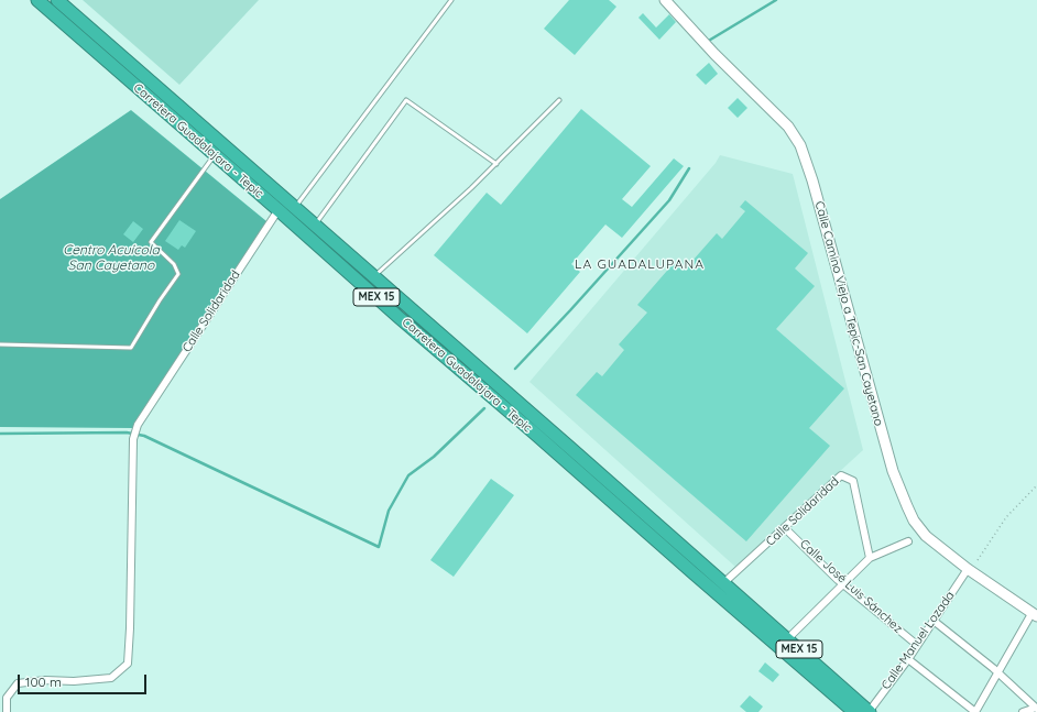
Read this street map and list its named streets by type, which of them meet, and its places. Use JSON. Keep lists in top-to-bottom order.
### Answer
{
  "streets": {
    "highway": ["Carretera Guadalajara - Tepic", "MEX 15"],
    "street": [
      "Calle Solidaridad",
      "Calle Camino Viejo a Tepic-San Cayetano",
      "Calle José Luis Sánchez",
      "Calle Manuel Lozada"
    ]
  },
  "crossings": [
    ["Carretera Guadalajara - Tepic", "MEX 15"],
    ["Carretera Guadalajara - Tepic", "Calle Solidaridad"],
    ["MEX 15", "Calle Solidaridad"],
    ["MEX 15", "Calle Manuel Lozada"],
    ["Calle Solidaridad", "Calle José Luis Sánchez"],
    ["Calle Camino Viejo a Tepic-San Cayetano", "Calle Manuel Lozada"],
    ["Calle José Luis Sánchez", "Calle Manuel Lozada"]
  ],
  "districts": ["LA GUADALUPANA"],
  "water": ["Centro Acuícola San Cayetano"],
  "scale_bar": "100 m"
}
